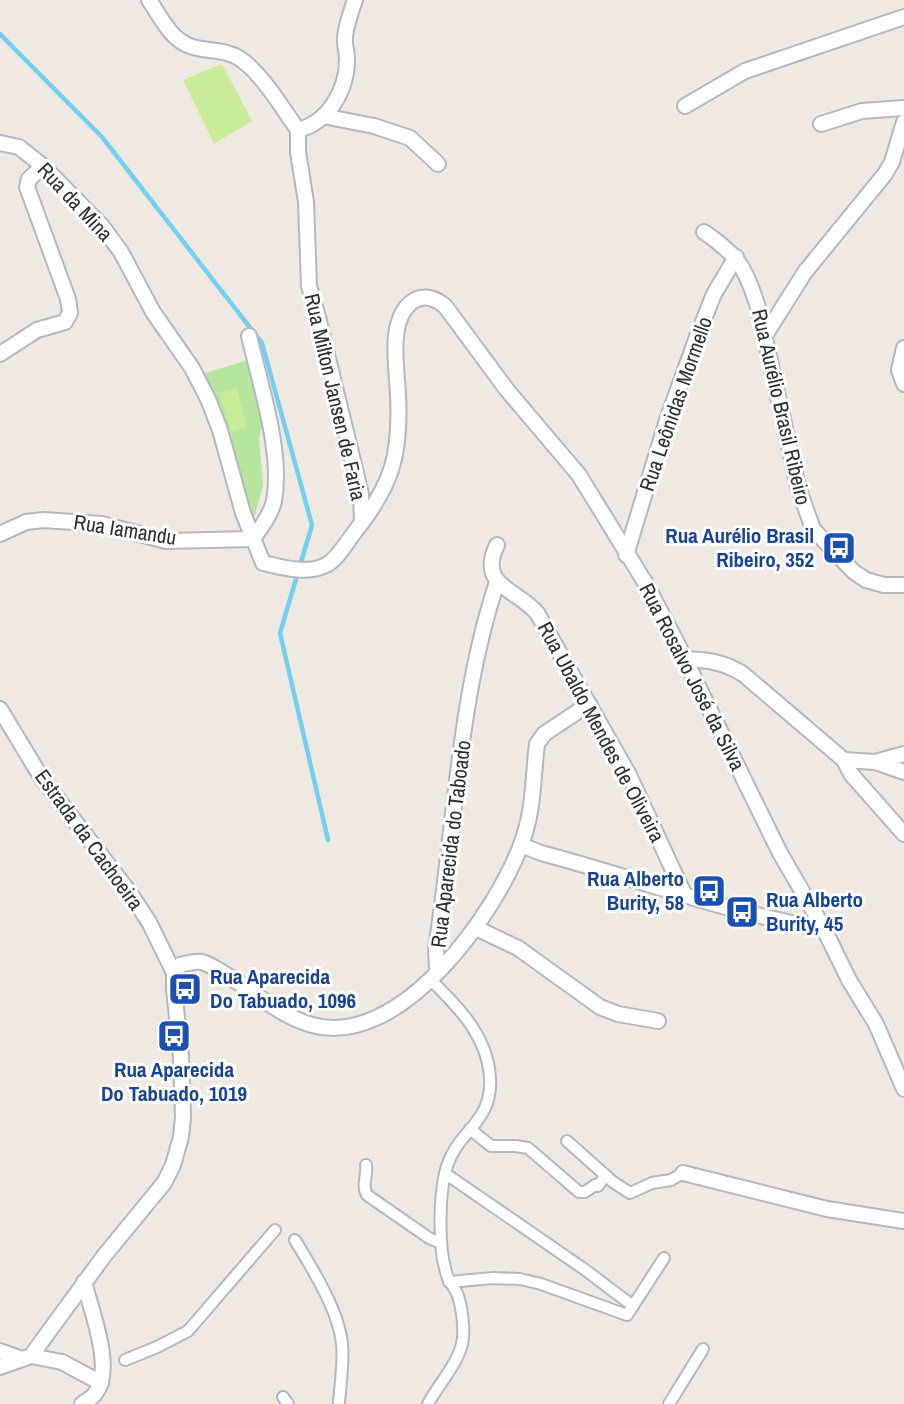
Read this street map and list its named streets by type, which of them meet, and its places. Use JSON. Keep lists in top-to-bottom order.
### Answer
{
  "streets": {
    "street": [
      "Rua da Mina",
      "Rua Milton Jansen de Faria",
      "Rua Leônidas Mormello",
      "Rua Aurélio Brasil Ribeiro",
      "Rua Iamandu",
      "Rua Rosalvo José da Silva",
      "Rua Ubaldo Mendes de Oliveira",
      "Estrada da Cachoeira",
      "Rua Aparecida do Taboado"
    ]
  },
  "crossings": [
    ["Rua da Mina", "Rua Milton Jansen de Faria"],
    ["Rua da Mina", "Rua Iamandu"],
    ["Rua da Mina", "Rua Rosalvo José da Silva"],
    ["Rua Milton Jansen de Faria", "Rua Rosalvo José da Silva"],
    ["Rua Leônidas Mormello", "Rua Aurélio Brasil Ribeiro"],
    ["Rua Leônidas Mormello", "Rua Rosalvo José da Silva"],
    ["Rua Ubaldo Mendes de Oliveira", "Rua Aparecida do Taboado"],
    ["Estrada da Cachoeira", "Rua Aparecida do Taboado"]
  ],
  "places": {
    "bus stop": [
      "Rua Aurélio Brasil Ribeiro, 352",
      "Rua Alberto Burity, 58",
      "Rua Alberto Burity, 45",
      "Rua Aparecida Do Tabuado, 1096",
      "Rua Aparecida Do Tabuado, 1019"
    ]
  }
}
